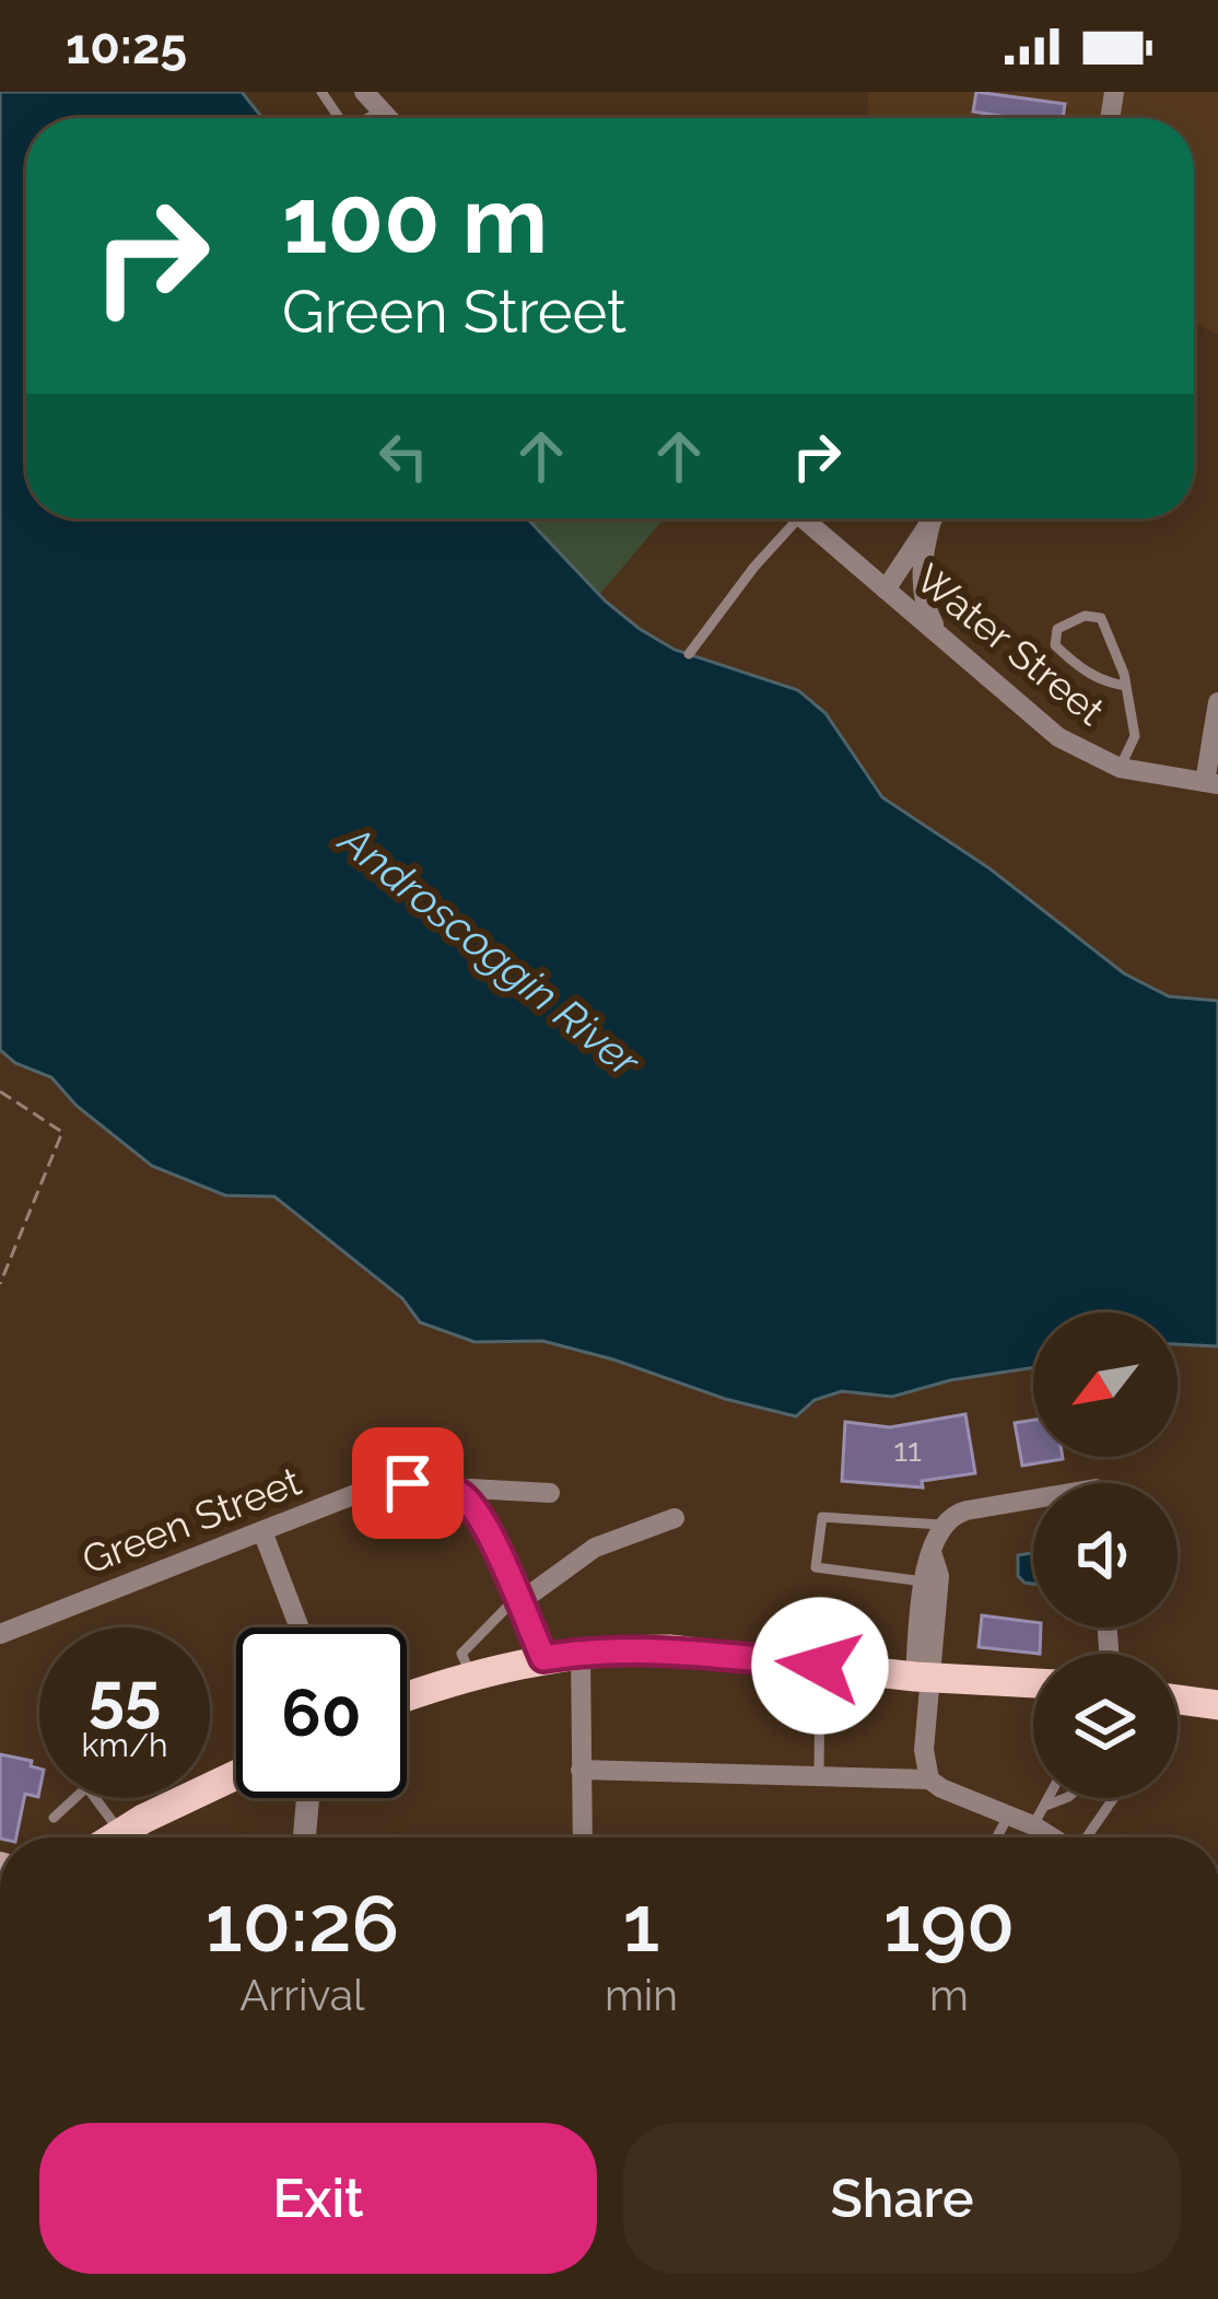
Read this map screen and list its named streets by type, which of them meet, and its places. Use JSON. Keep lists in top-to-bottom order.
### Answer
{
  "streets": {
    "street": ["Water Street", "Green Street"]
  },
  "water": ["Androscoggin River"],
  "house_numbers": ["11"],
  "north": "bottom left",
  "page": {
    "status": "10:25",
    "turn": ["100 m", "Green Street"],
    "speed": "55 km/h",
    "limit": "60",
    "eta": [
      "10:26",
      "Arrival",
      "1",
      "min",
      "190",
      "m"
    ],
    "buttons": ["Exit", "Share"]
  }
}
